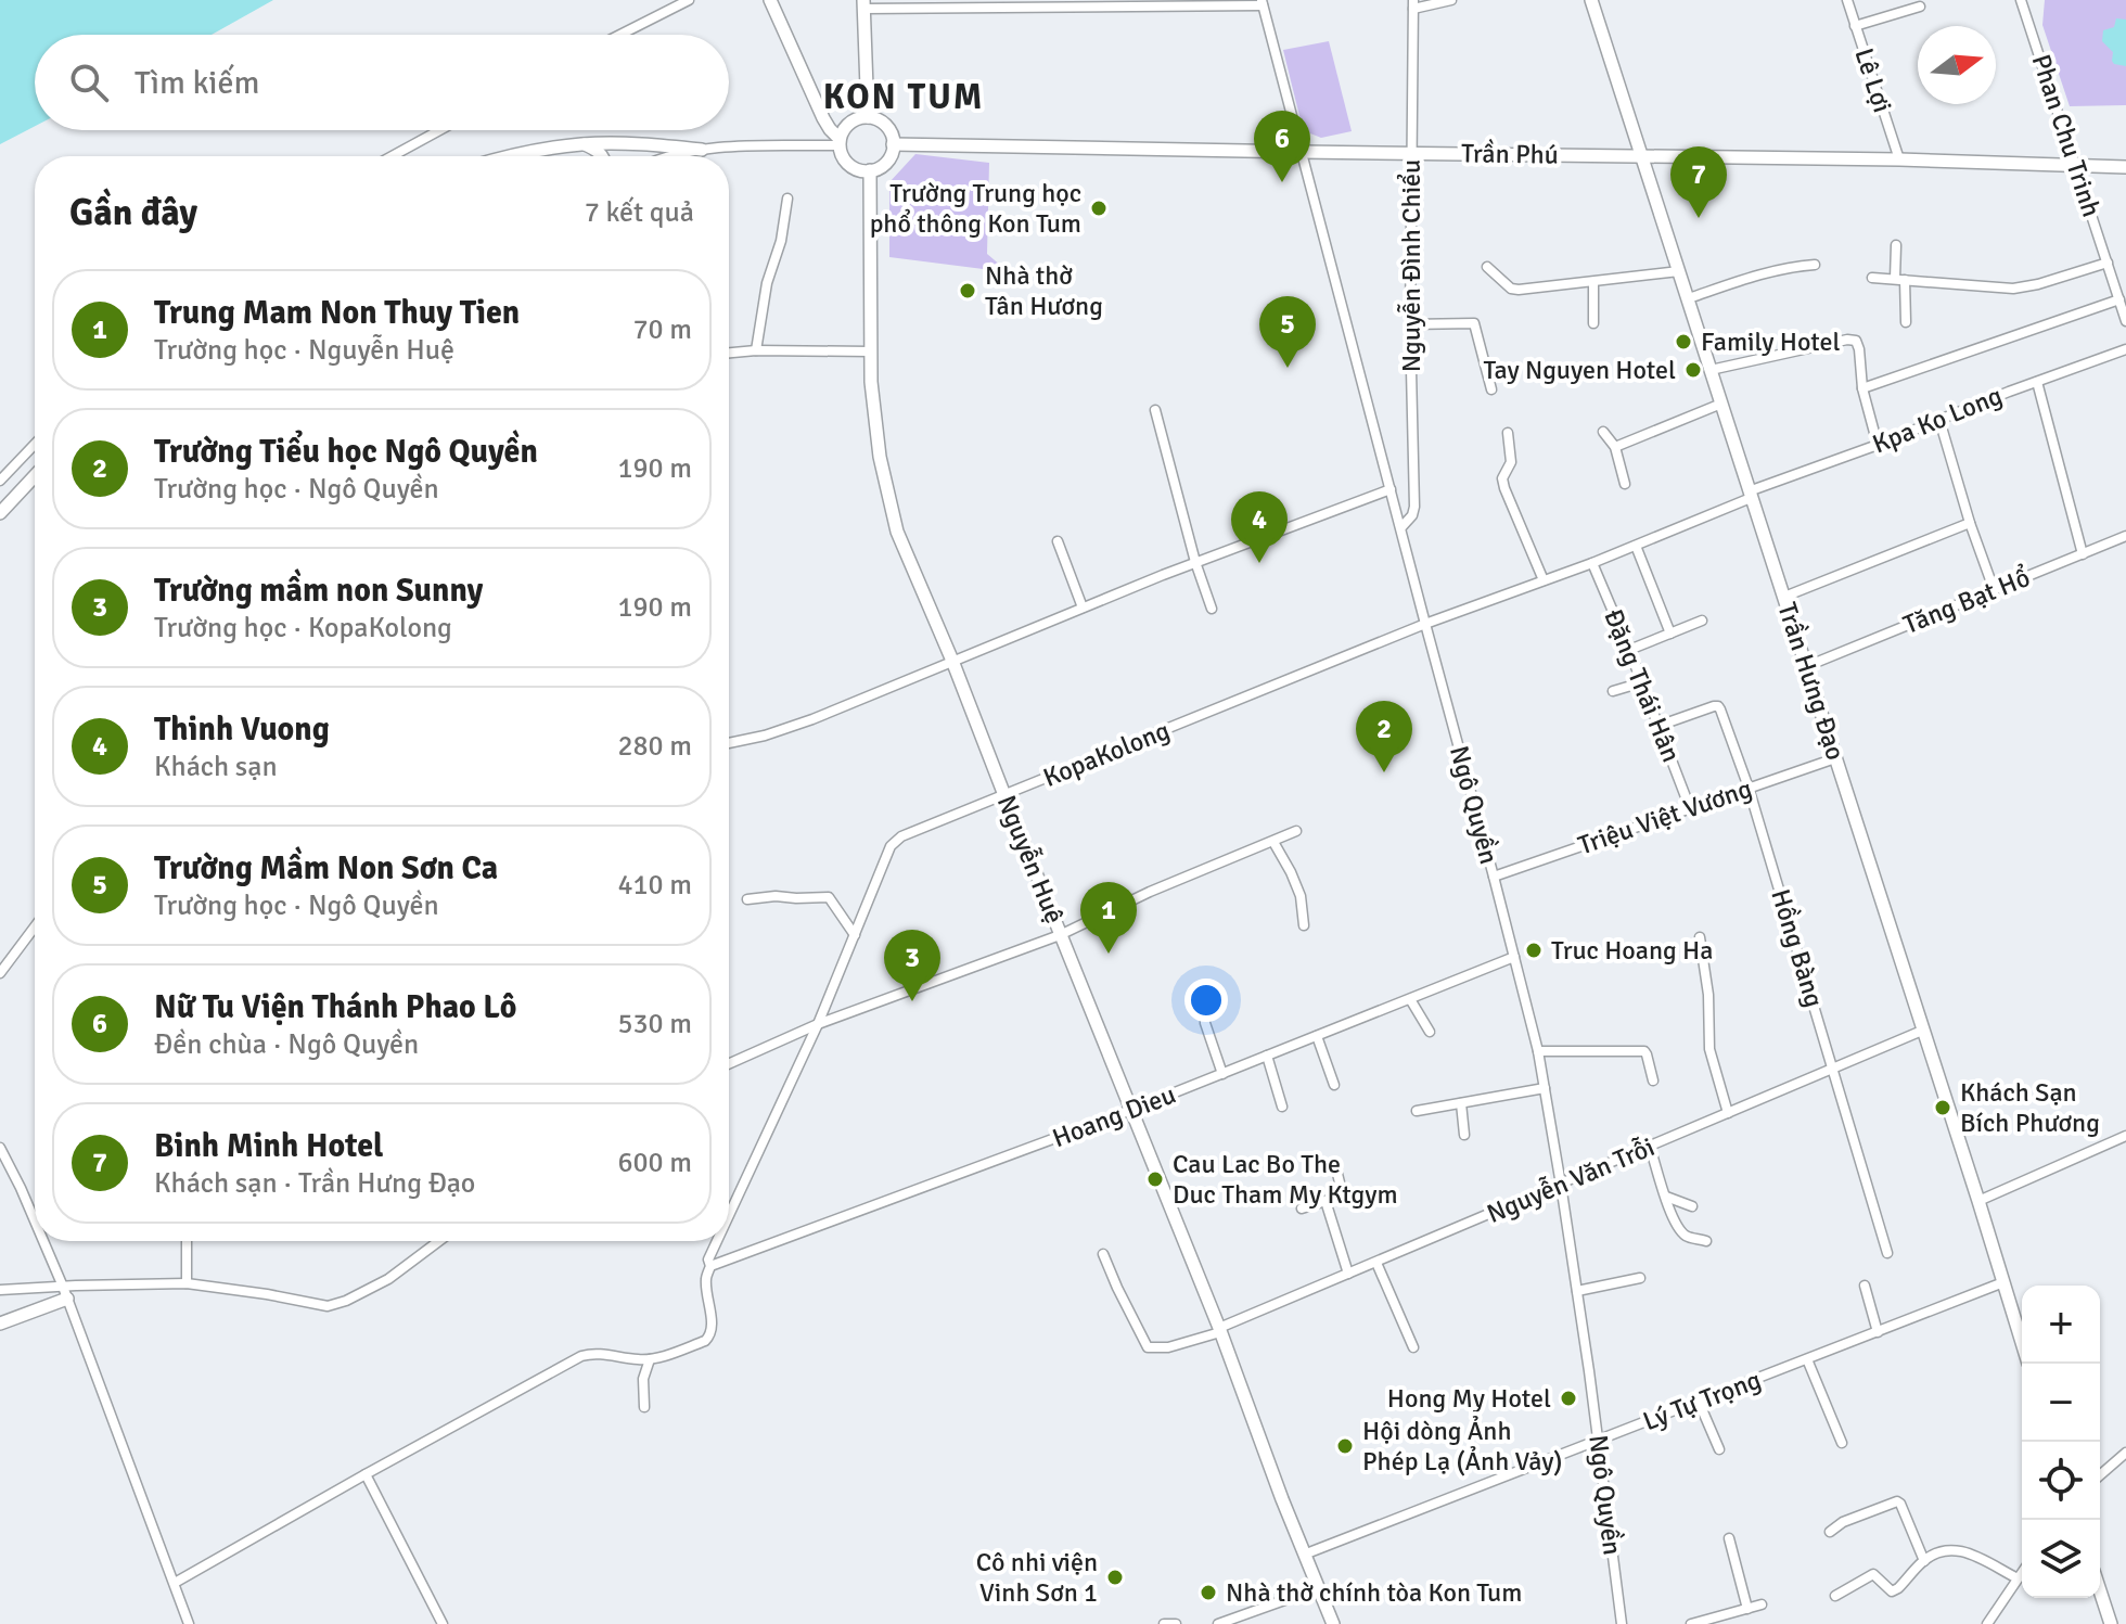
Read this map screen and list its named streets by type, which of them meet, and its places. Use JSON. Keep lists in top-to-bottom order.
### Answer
{
  "streets": {
    "street": [
      "Lê Lợi",
      "Phan Chu Trinh",
      "Trần Phú",
      "Nguyễn Đình Chiểu",
      "Kpa Ko Long",
      "Tăng Bạt Hổ",
      "Trần Hưng Đạo",
      "Đặng Thái Hân",
      "KopaKolong",
      "Ngô Quyền",
      "Triệu Việt Vương",
      "Nguyễn Huệ",
      "Hồng Bàng",
      "Hoang Dieu",
      "Nguyễn Văn Trỗi",
      "Lý Tự Trọng"
    ]
  },
  "crossings": [
    ["Lê Lợi", "Trần Phú"],
    ["Phan Chu Trinh", "Trần Phú"],
    ["Trần Phú", "Nguyễn Đình Chiểu"],
    ["Trần Phú", "Trần Hưng Đạo"],
    ["Trần Phú", "Ngô Quyền"],
    ["Trần Phú", "Nguyễn Huệ"],
    ["Nguyễn Đình Chiểu", "Ngô Quyền"],
    ["Kpa Ko Long", "Trần Hưng Đạo"],
    ["Kpa Ko Long", "KopaKolong"],
    ["Tăng Bạt Hổ", "Trần Hưng Đạo"],
    ["Trần Hưng Đạo", "KopaKolong"],
    ["Trần Hưng Đạo", "Triệu Việt Vương"],
    ["Trần Hưng Đạo", "Nguyễn Văn Trỗi"],
    ["Trần Hưng Đạo", "Lý Tự Trọng"],
    ["Đặng Thái Hân", "KopaKolong"],
    ["Đặng Thái Hân", "Triệu Việt Vương"],
    ["Đặng Thái Hân", "Hồng Bàng"],
    ["KopaKolong", "Ngô Quyền"],
    ["KopaKolong", "Nguyễn Huệ"],
    ["KopaKolong", "Hoang Dieu"],
    ["Ngô Quyền", "Triệu Việt Vương"],
    ["Ngô Quyền", "Hoang Dieu"],
    ["Ngô Quyền", "Nguyễn Văn Trỗi"],
    ["Ngô Quyền", "Lý Tự Trọng"],
    ["Triệu Việt Vương", "Hồng Bàng"],
    ["Nguyễn Huệ", "Hoang Dieu"],
    ["Nguyễn Huệ", "Nguyễn Văn Trỗi"],
    ["Nguyễn Huệ", "Lý Tự Trọng"],
    ["Hồng Bàng", "Nguyễn Văn Trỗi"]
  ],
  "districts": ["KON TUM"],
  "places": [
    "Trường Trung học phổ thông Kon Tum",
    "Nhà thờ Tân Hương",
    "Family Hotel",
    "Tay Nguyen Hotel",
    "Truc Hoang Ha",
    "Khách Sạn Bích Phương",
    "Cau Lac Bo The Duc Tham My Ktgym",
    "Hong My Hotel",
    "Hội dòng Ảnh Phép Lạ (Ảnh Vảy)",
    "Cô nhi viện Vinh Sơn 1",
    "Nhà thờ chính tòa Kon Tum"
  ],
  "north": "right",
  "page": {
    "search": "Tìm kiếm",
    "pins": [
      "6",
      "7",
      "5",
      "4",
      "2",
      "1",
      "3"
    ],
    "heading": ["Gần đây", "7 kết quả"],
    "list": [
      {
        "mark": "1",
        "name": "Trung Mam Non Thuy Tien",
        "note": "Trường học · Nguyễn Huệ",
        "value": "70 m"
      },
      {
        "mark": "2",
        "name": "Trường Tiểu học Ngô Quyền",
        "note": "Trường học · Ngô Quyền",
        "value": "190 m"
      },
      {
        "mark": "3",
        "name": "Trường mầm non Sunny",
        "note": "Trường học · KopaKolong",
        "value": "190 m"
      },
      {
        "mark": "4",
        "name": "Thinh Vuong",
        "note": "Khách sạn",
        "value": "280 m"
      },
      {
        "mark": "5",
        "name": "Trường Mầm Non Sơn Ca",
        "note": "Trường học · Ngô Quyền",
        "value": "410 m"
      },
      {
        "mark": "6",
        "name": "Nữ Tu Viện Thánh Phao Lô",
        "note": "Đền chùa · Ngô Quyền",
        "value": "530 m"
      },
      {
        "mark": "7",
        "name": "Binh Minh Hotel",
        "note": "Khách sạn · Trần Hưng Đạo",
        "value": "600 m"
      }
    ],
    "map_buttons": ["+", "−"]
  }
}
